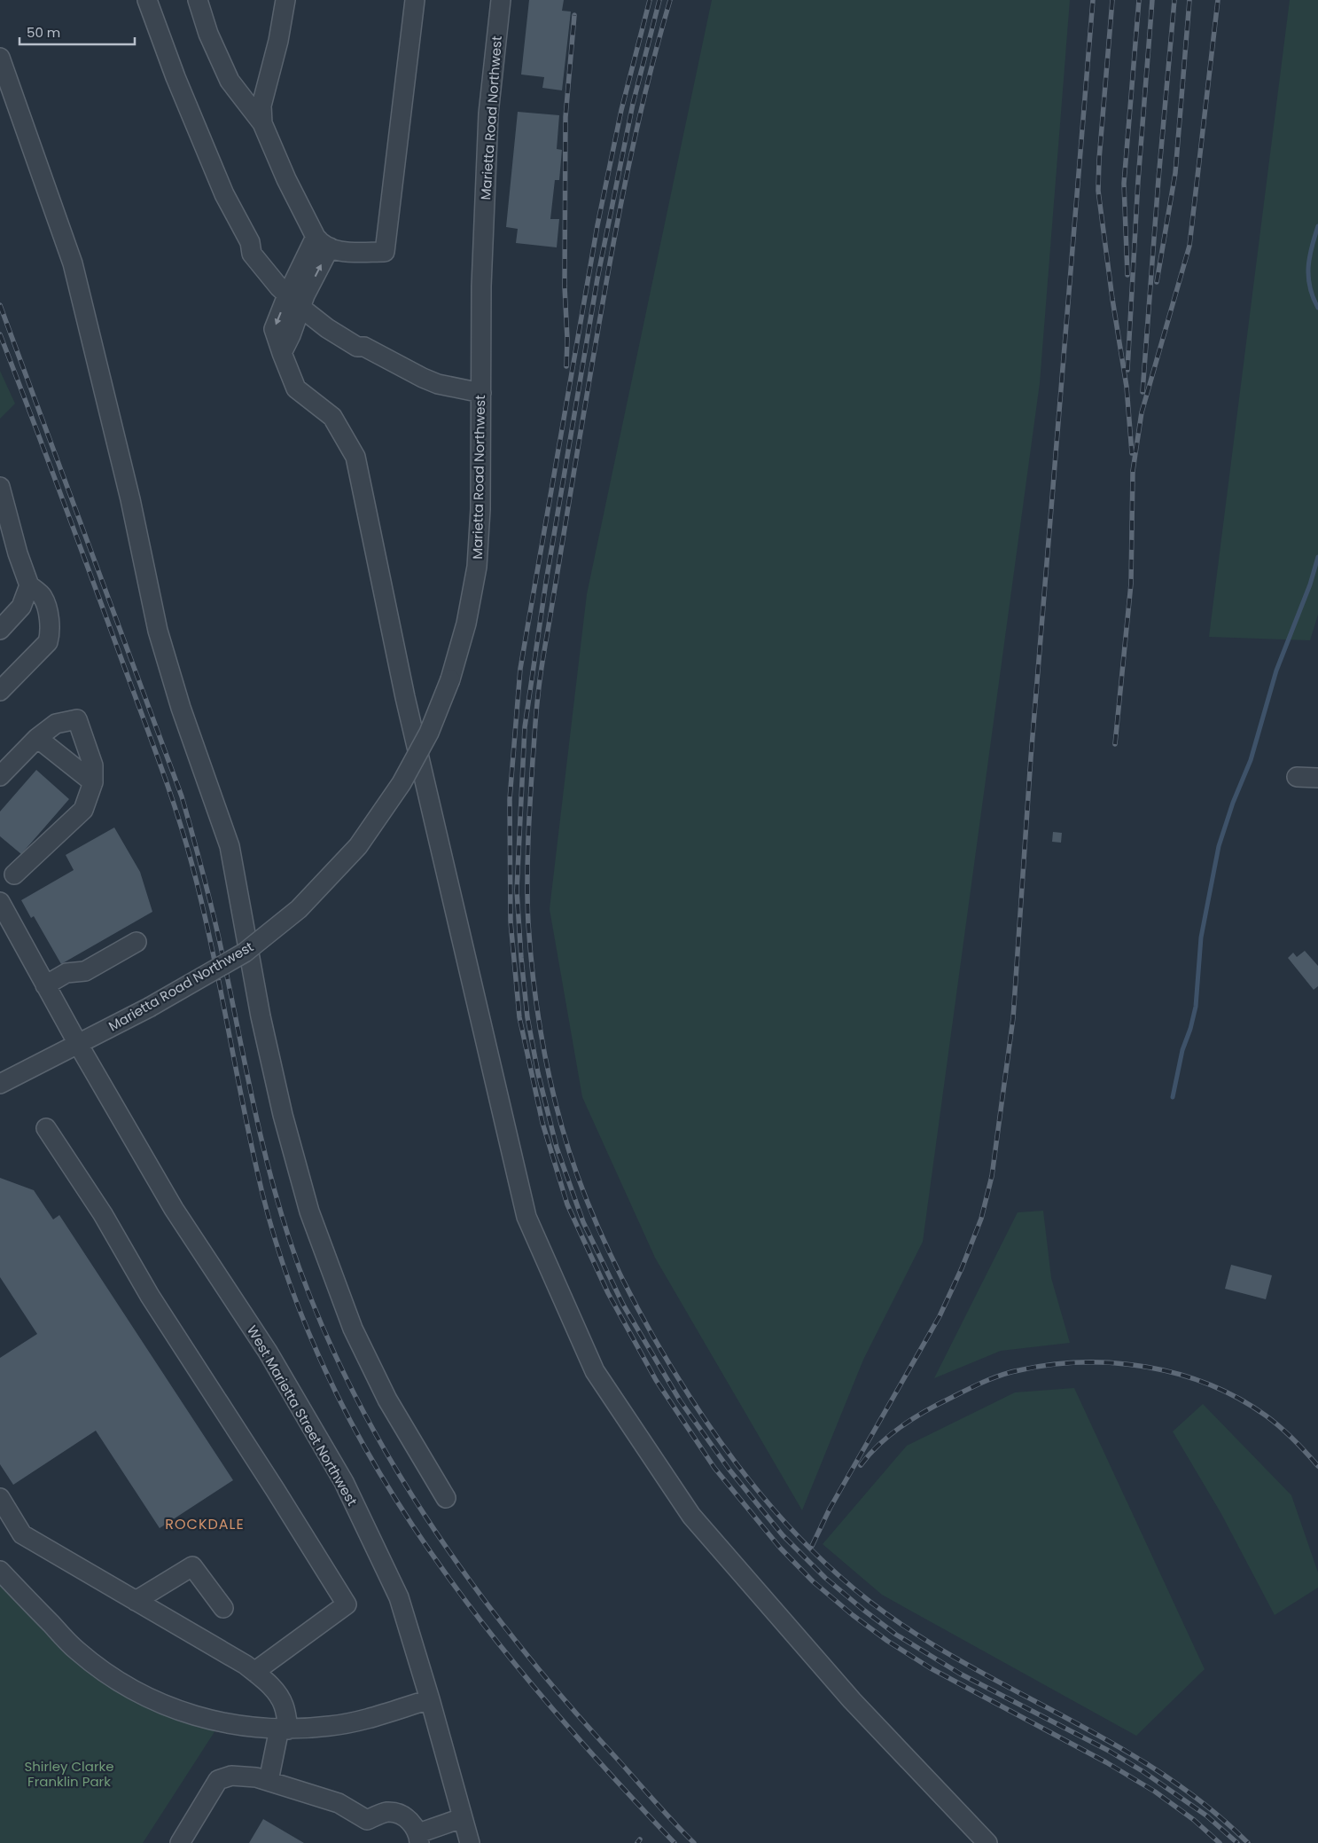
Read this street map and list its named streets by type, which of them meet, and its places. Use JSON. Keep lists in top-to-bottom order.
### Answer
{
  "streets": {
    "street": ["Marietta Road Northwest", "West Marietta Street Northwest"]
  },
  "crossings": [
    ["Marietta Road Northwest", "West Marietta Street Northwest"]
  ],
  "districts": ["ROCKDALE"],
  "parks": ["Shirley Clarke Franklin Park"],
  "scale_bar": "50 m"
}
